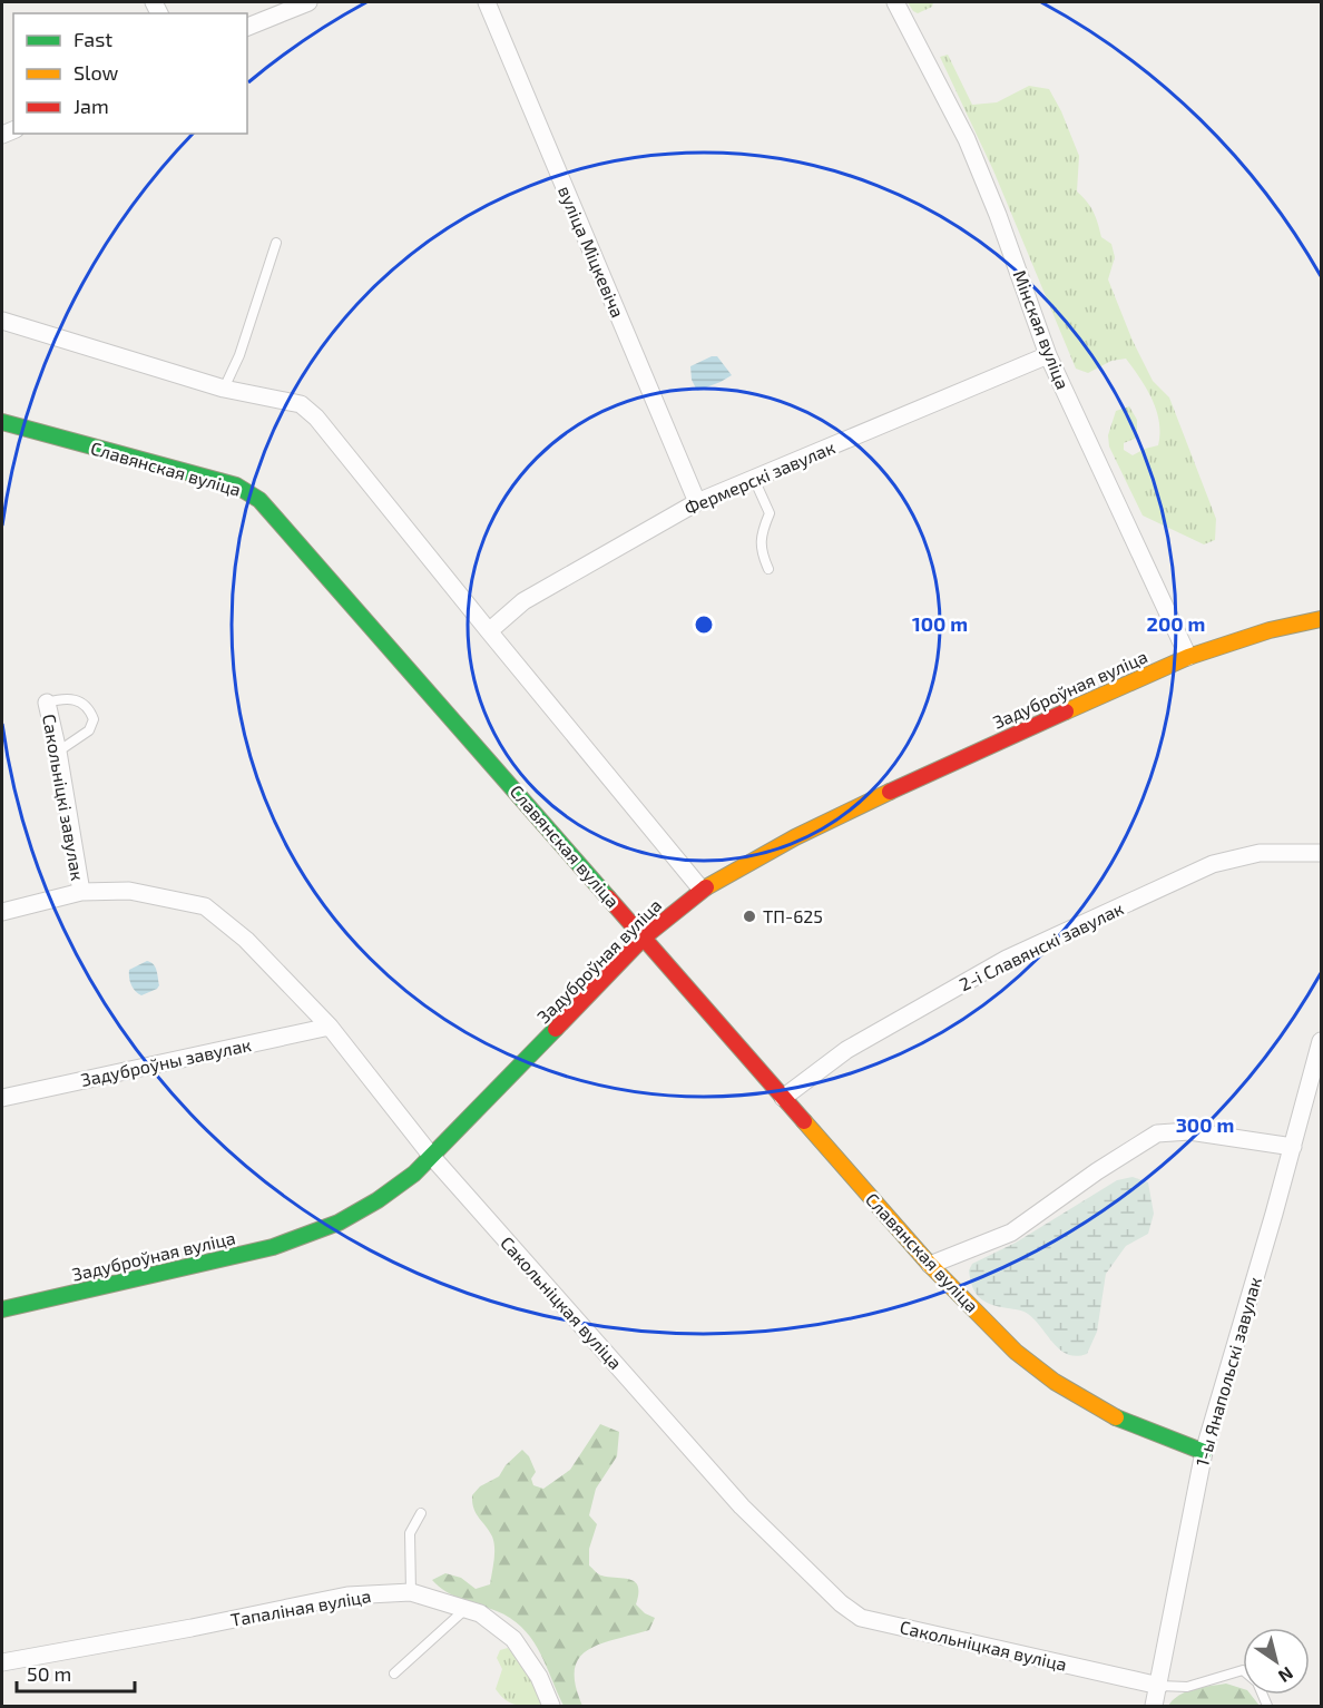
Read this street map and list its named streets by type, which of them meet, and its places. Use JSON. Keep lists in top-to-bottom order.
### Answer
{
  "streets": {
    "street": [
      "вуліца Міцкевіча",
      "Мінская вуліца",
      "Славянская вуліца",
      "Фермерскі завулак",
      "Задуброўная вуліца",
      "Сакольніцкі завулак",
      "2-і Славянскі завулак",
      "Задуброўны завулак",
      "Сакольніцкая вуліца",
      "1-ы Янапольскі завулак",
      "Тапаліная вуліца"
    ]
  },
  "crossings": [
    ["вуліца Міцкевіча", "Фермерскі завулак"],
    ["Мінская вуліца", "Фермерскі завулак"],
    ["Мінская вуліца", "Задуброўная вуліца"],
    ["Славянская вуліца", "Задуброўная вуліца"],
    ["Славянская вуліца", "2-і Славянскі завулак"],
    ["Славянская вуліца", "1-ы Янапольскі завулак"],
    ["Задуброўная вуліца", "Сакольніцкая вуліца"],
    ["Сакольніцкі завулак", "Сакольніцкая вуліца"],
    ["Задуброўны завулак", "Сакольніцкая вуліца"],
    ["Сакольніцкая вуліца", "1-ы Янапольскі завулак"]
  ],
  "places": ["ТП-625"],
  "legend": ["Fast", "Slow", "Jam"],
  "scale_bar": "50 m",
  "north": "bottom right",
  "rings": ["100 m", "200 m", "300 m"]
}
